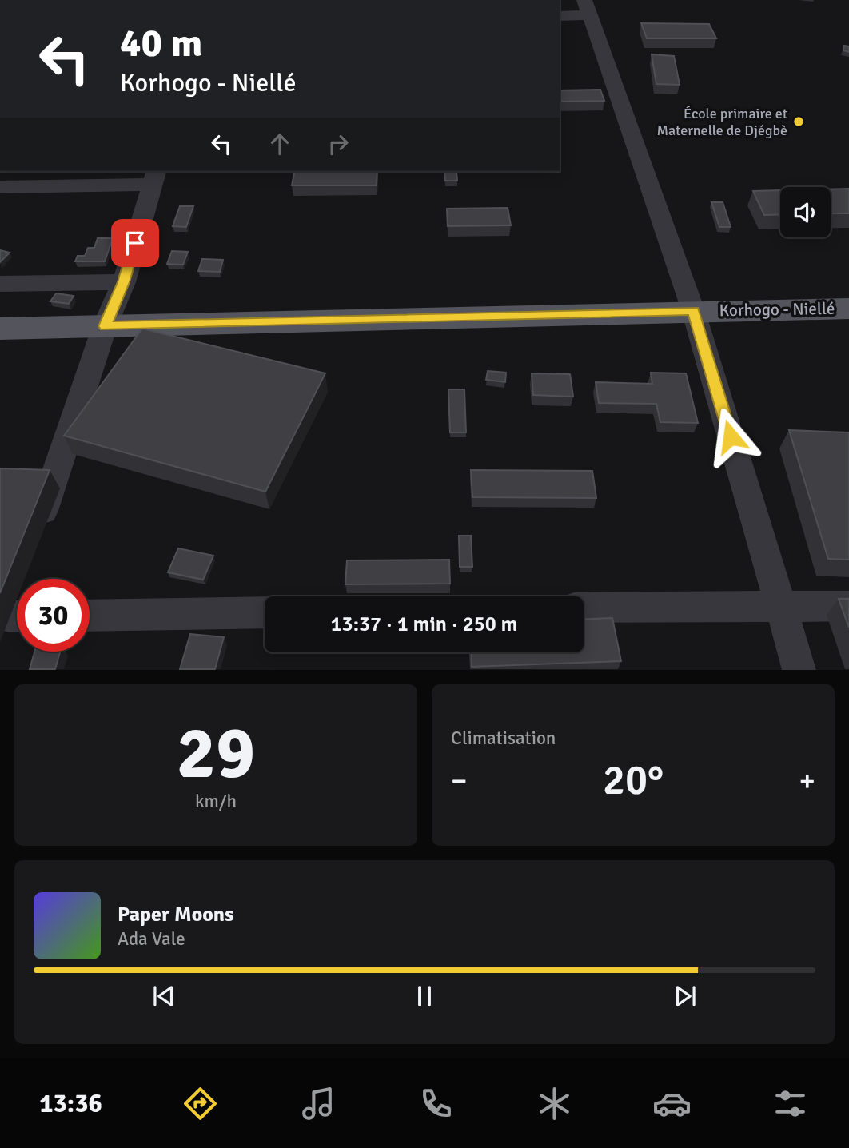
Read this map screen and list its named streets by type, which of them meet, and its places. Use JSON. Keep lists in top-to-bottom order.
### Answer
{
  "streets": {
    "main road": ["Korhogo - Niellé"]
  },
  "places": ["École primaire et Maternelle de Djégbè"],
  "page": {
    "turn": ["40 m", "Korhogo - Niellé"],
    "limit": "30",
    "trip": "13:37 · 1 min · 250 m",
    "tile": [
      ["29", "km/h"],
      "Climatisation"
    ],
    "heat": ["−", "20°", "+"],
    "song": ["Paper Moons", "Ada Vale"],
    "tabs": "13:36"
  }
}
